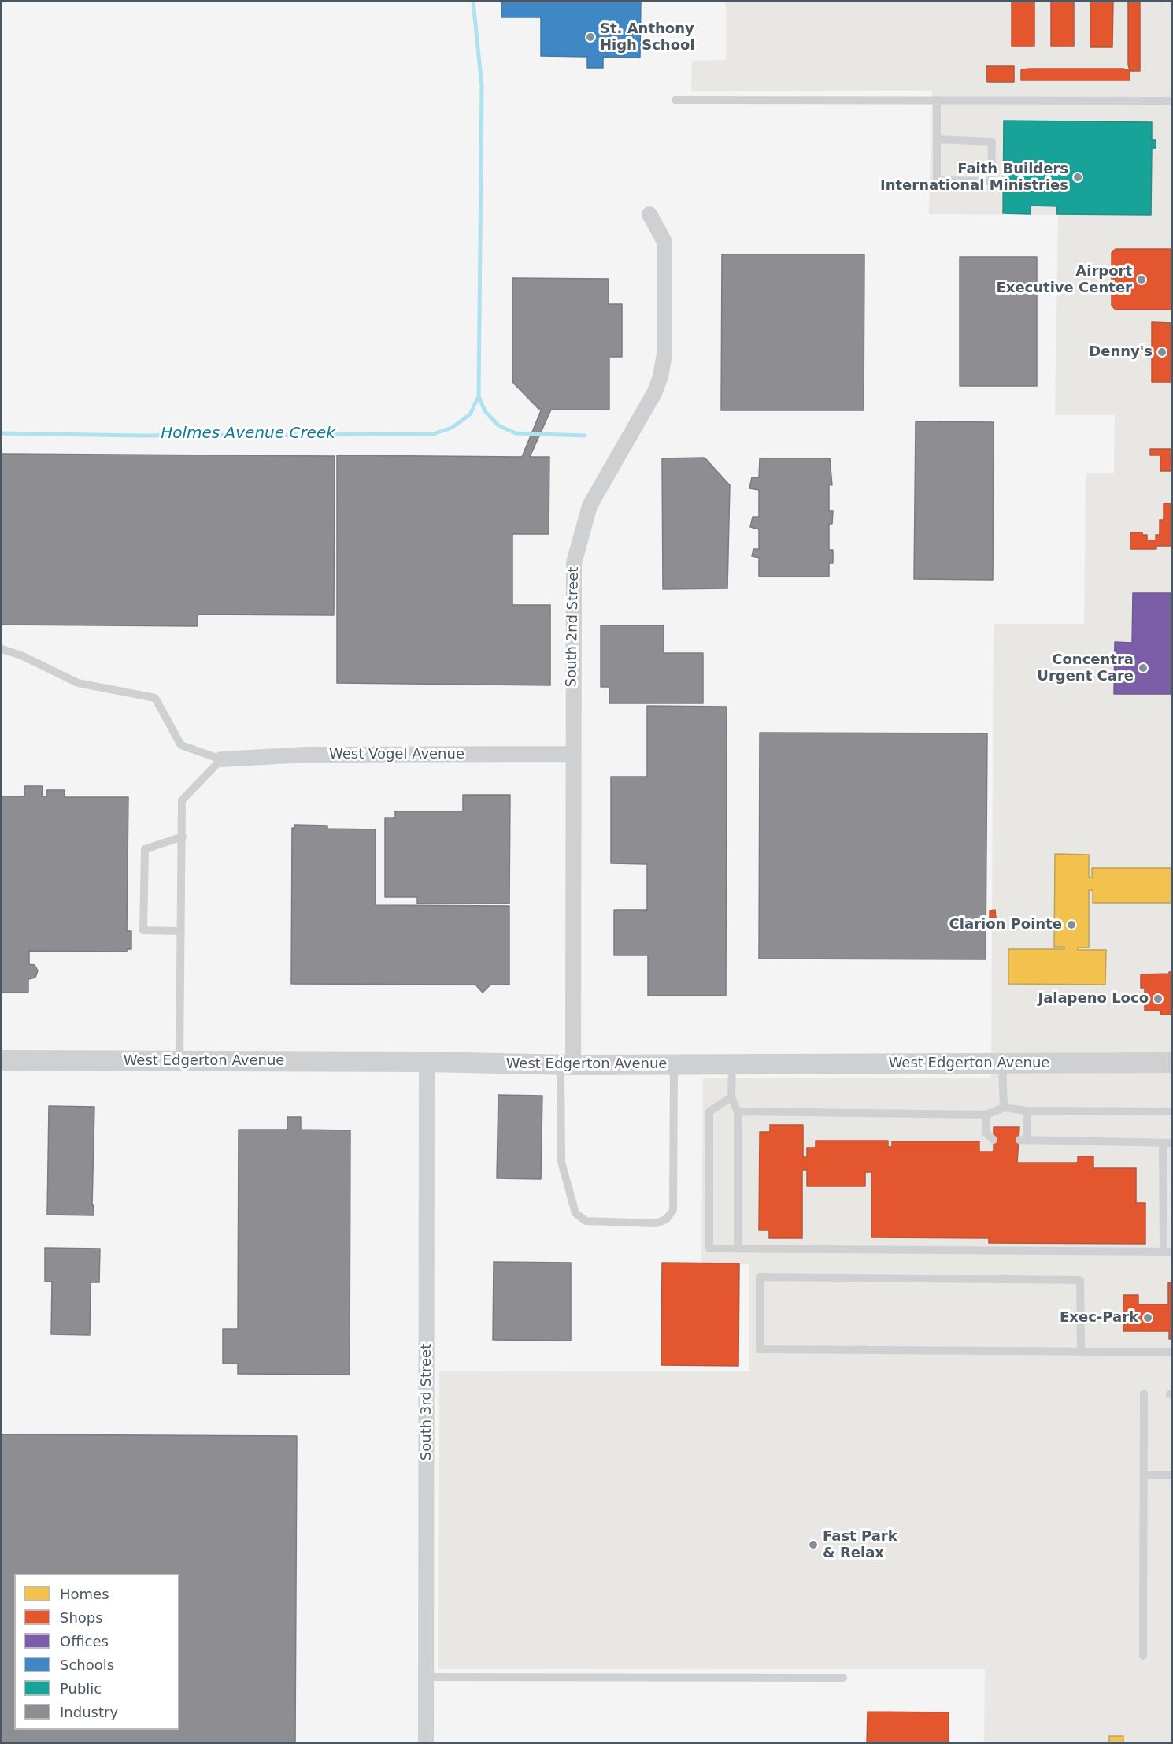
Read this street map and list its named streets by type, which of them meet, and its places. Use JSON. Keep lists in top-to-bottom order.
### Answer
{
  "streets": {
    "street": [
      "South 2nd Street",
      "West Vogel Avenue",
      "West Edgerton Avenue",
      "South 3rd Street"
    ]
  },
  "crossings": [
    ["South 2nd Street", "West Vogel Avenue"],
    ["South 2nd Street", "West Edgerton Avenue"],
    ["West Edgerton Avenue", "South 3rd Street"]
  ],
  "water": ["Holmes Avenue Creek"],
  "places": [
    "St. Anthony High School",
    "Faith Builders International Ministries",
    "Airport Executive Center",
    "Denny's",
    "Concentra Urgent Care",
    "Clarion Pointe",
    "Jalapeno Loco",
    "Exec-Park",
    "Fast Park & Relax"
  ],
  "legend": [
    "Homes",
    "Shops",
    "Offices",
    "Schools",
    "Public",
    "Industry"
  ]
}
